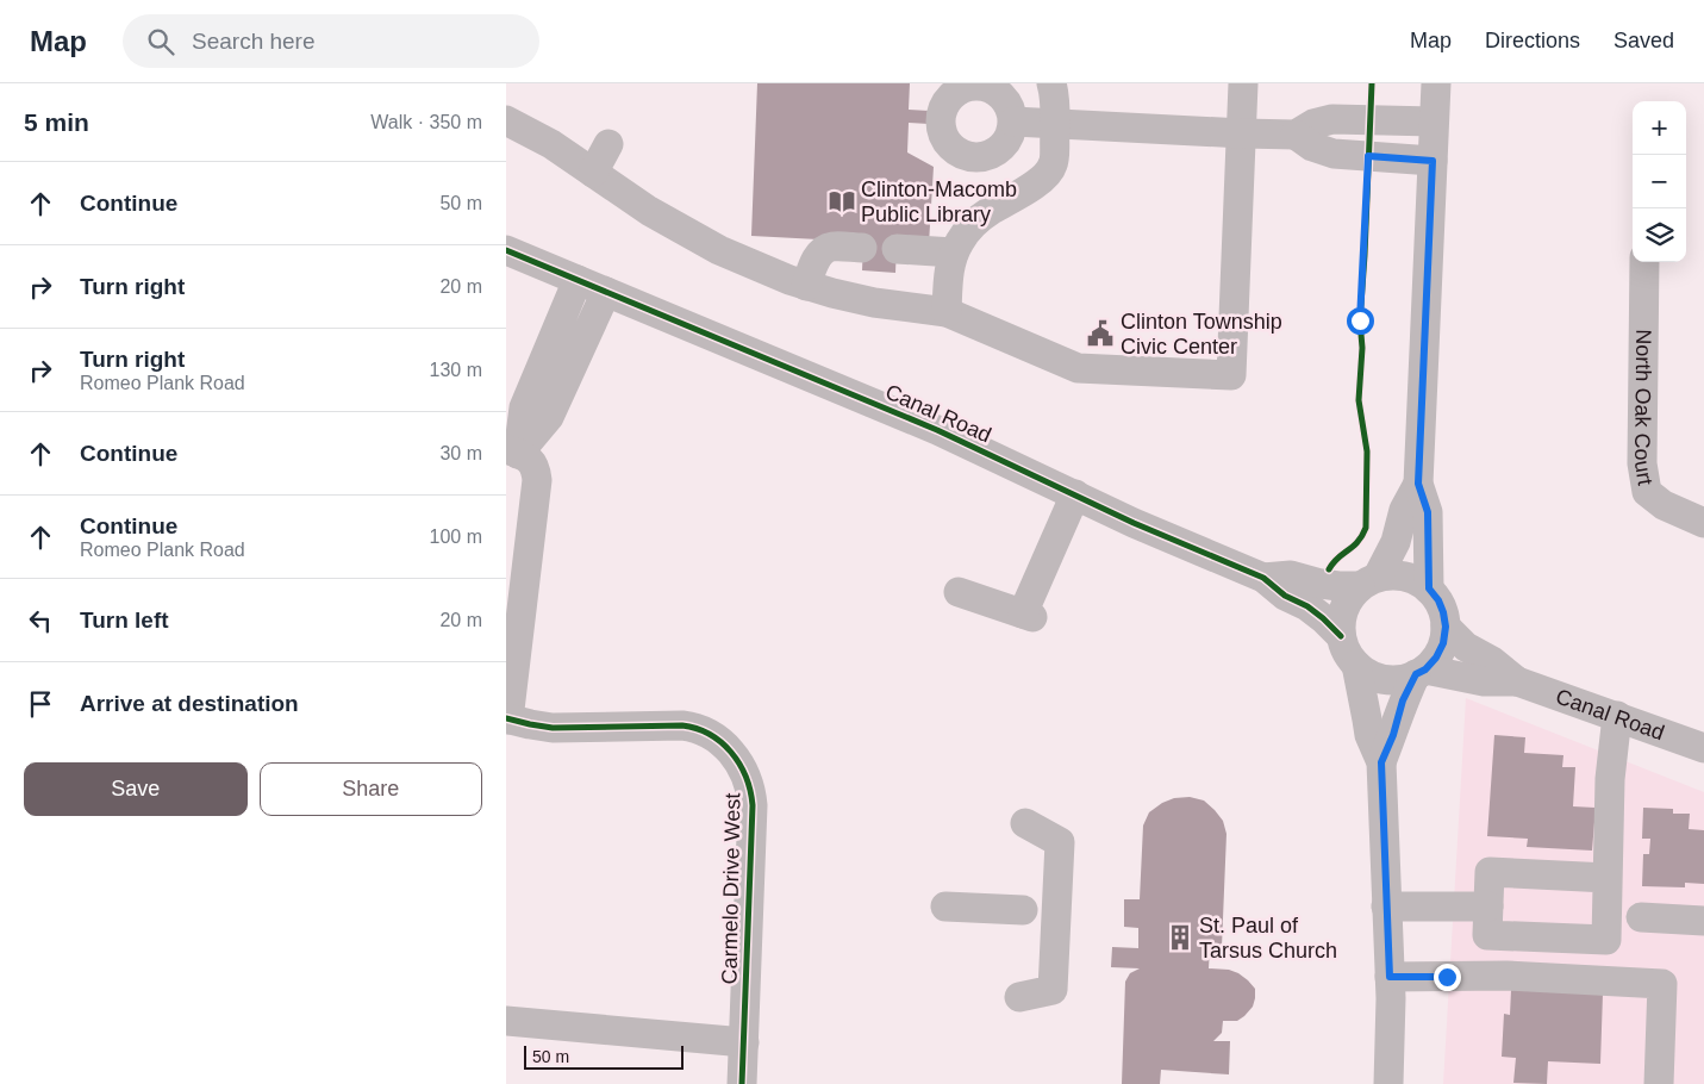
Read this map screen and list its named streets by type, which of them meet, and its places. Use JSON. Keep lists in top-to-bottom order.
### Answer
{
  "streets": {
    "street": ["North Oak Court", "Canal Road", "Carmelo Drive West"]
  },
  "places": {
    "library": ["Clinton-Macomb Public Library"],
    "public building": ["Clinton Township Civic Center"],
    "building": ["St. Paul of Tarsus Church"]
  },
  "scale_bar": "50 m",
  "page": {
    "header": "Map",
    "search": "Search here",
    "nav": ["Map", "Directions", "Saved"],
    "heading": ["5 min", "Walk · 350 m"],
    "map_buttons": ["+", "−"],
    "list": [
      ["Continue", "50 m"],
      ["Turn right", "20 m"],
      ["Turn right", "Romeo Plank Road", "130 m"],
      ["Continue", "30 m"],
      ["Continue", "Romeo Plank Road", "100 m"],
      ["Turn left", "20 m"],
      "Arrive at destination"
    ],
    "buttons": ["Save", "Share"],
    "scale": "50 m"
  }
}
